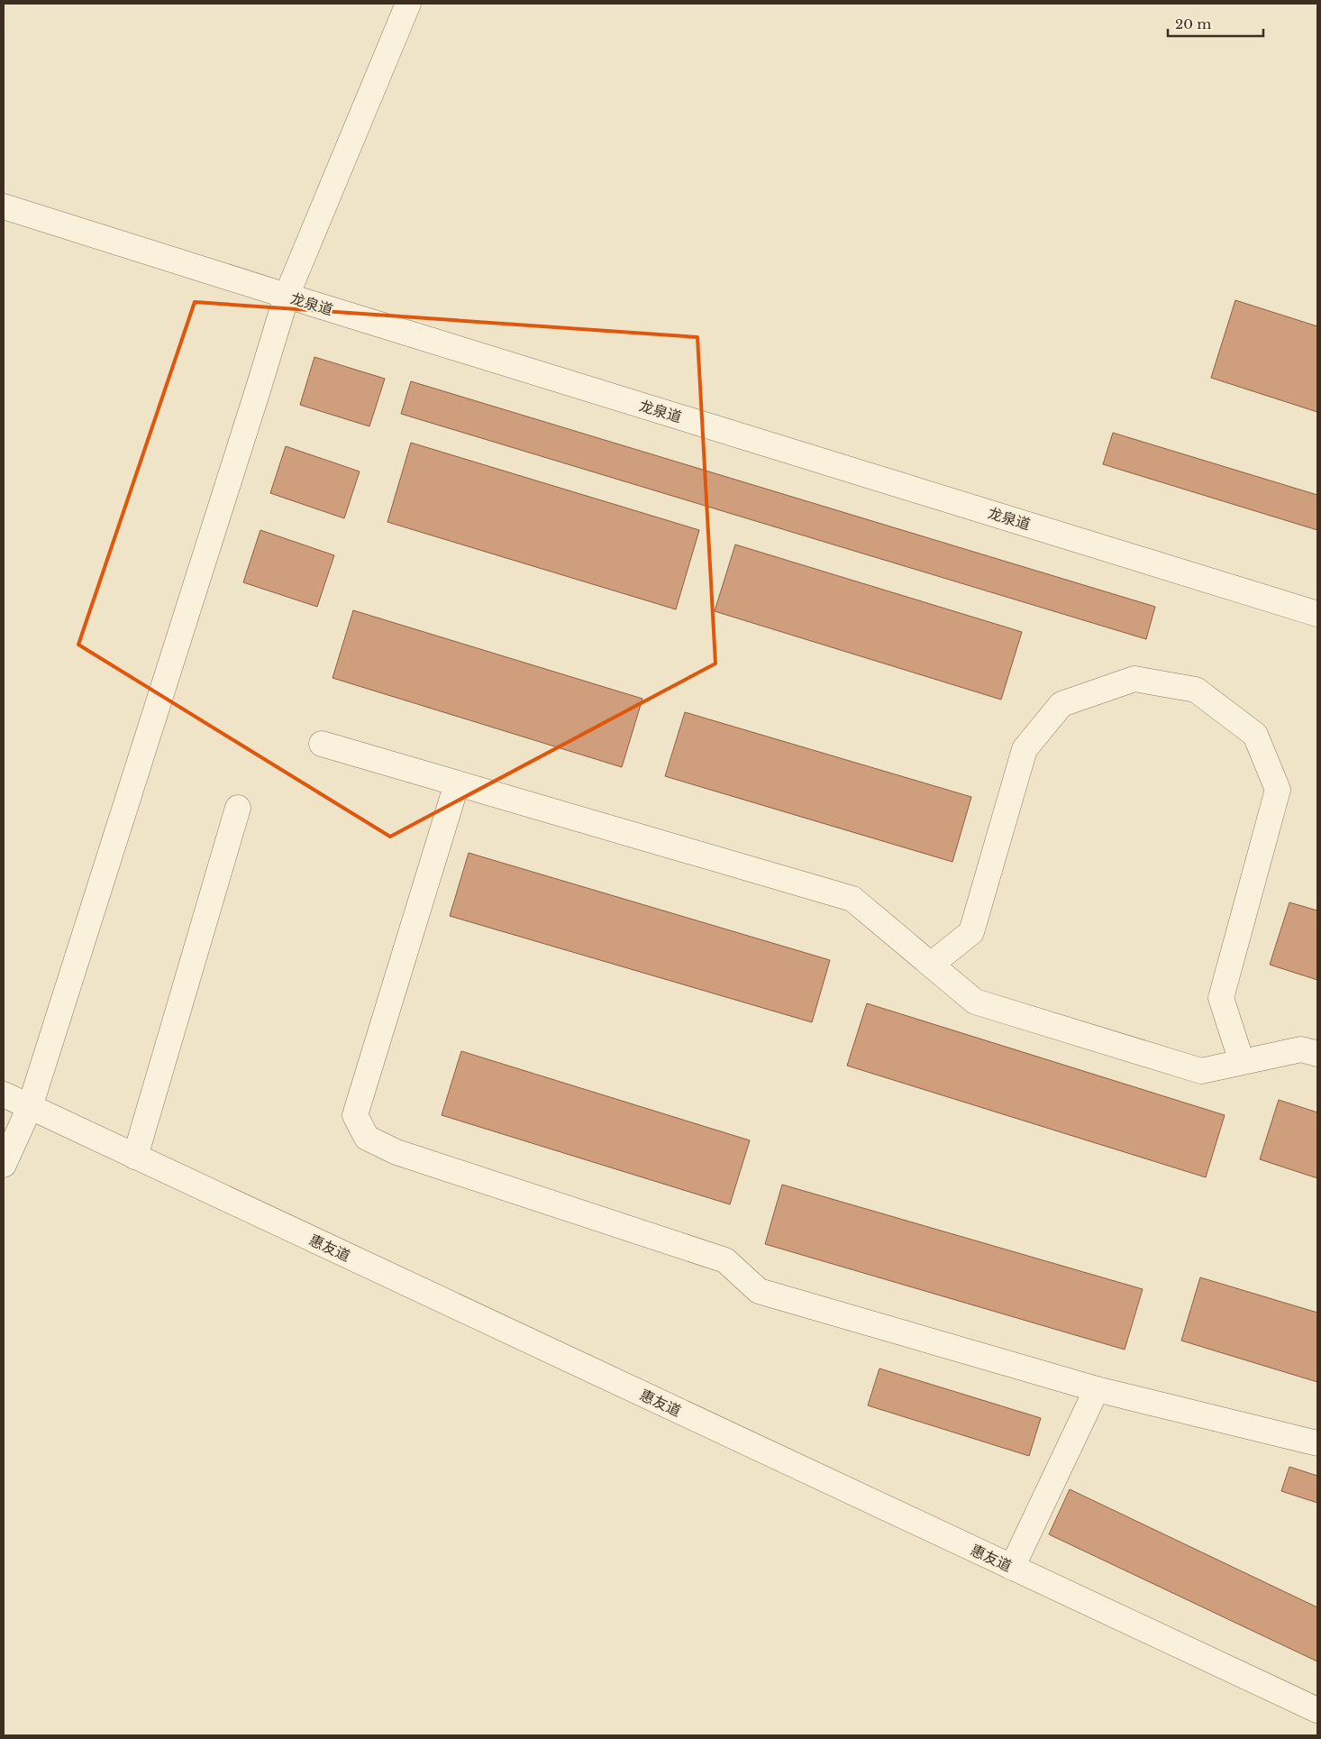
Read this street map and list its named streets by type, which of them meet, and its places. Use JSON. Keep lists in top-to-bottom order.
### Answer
{
  "streets": {
    "street": ["龙泉道", "惠友道"]
  },
  "scale_bar": "20 m"
}
